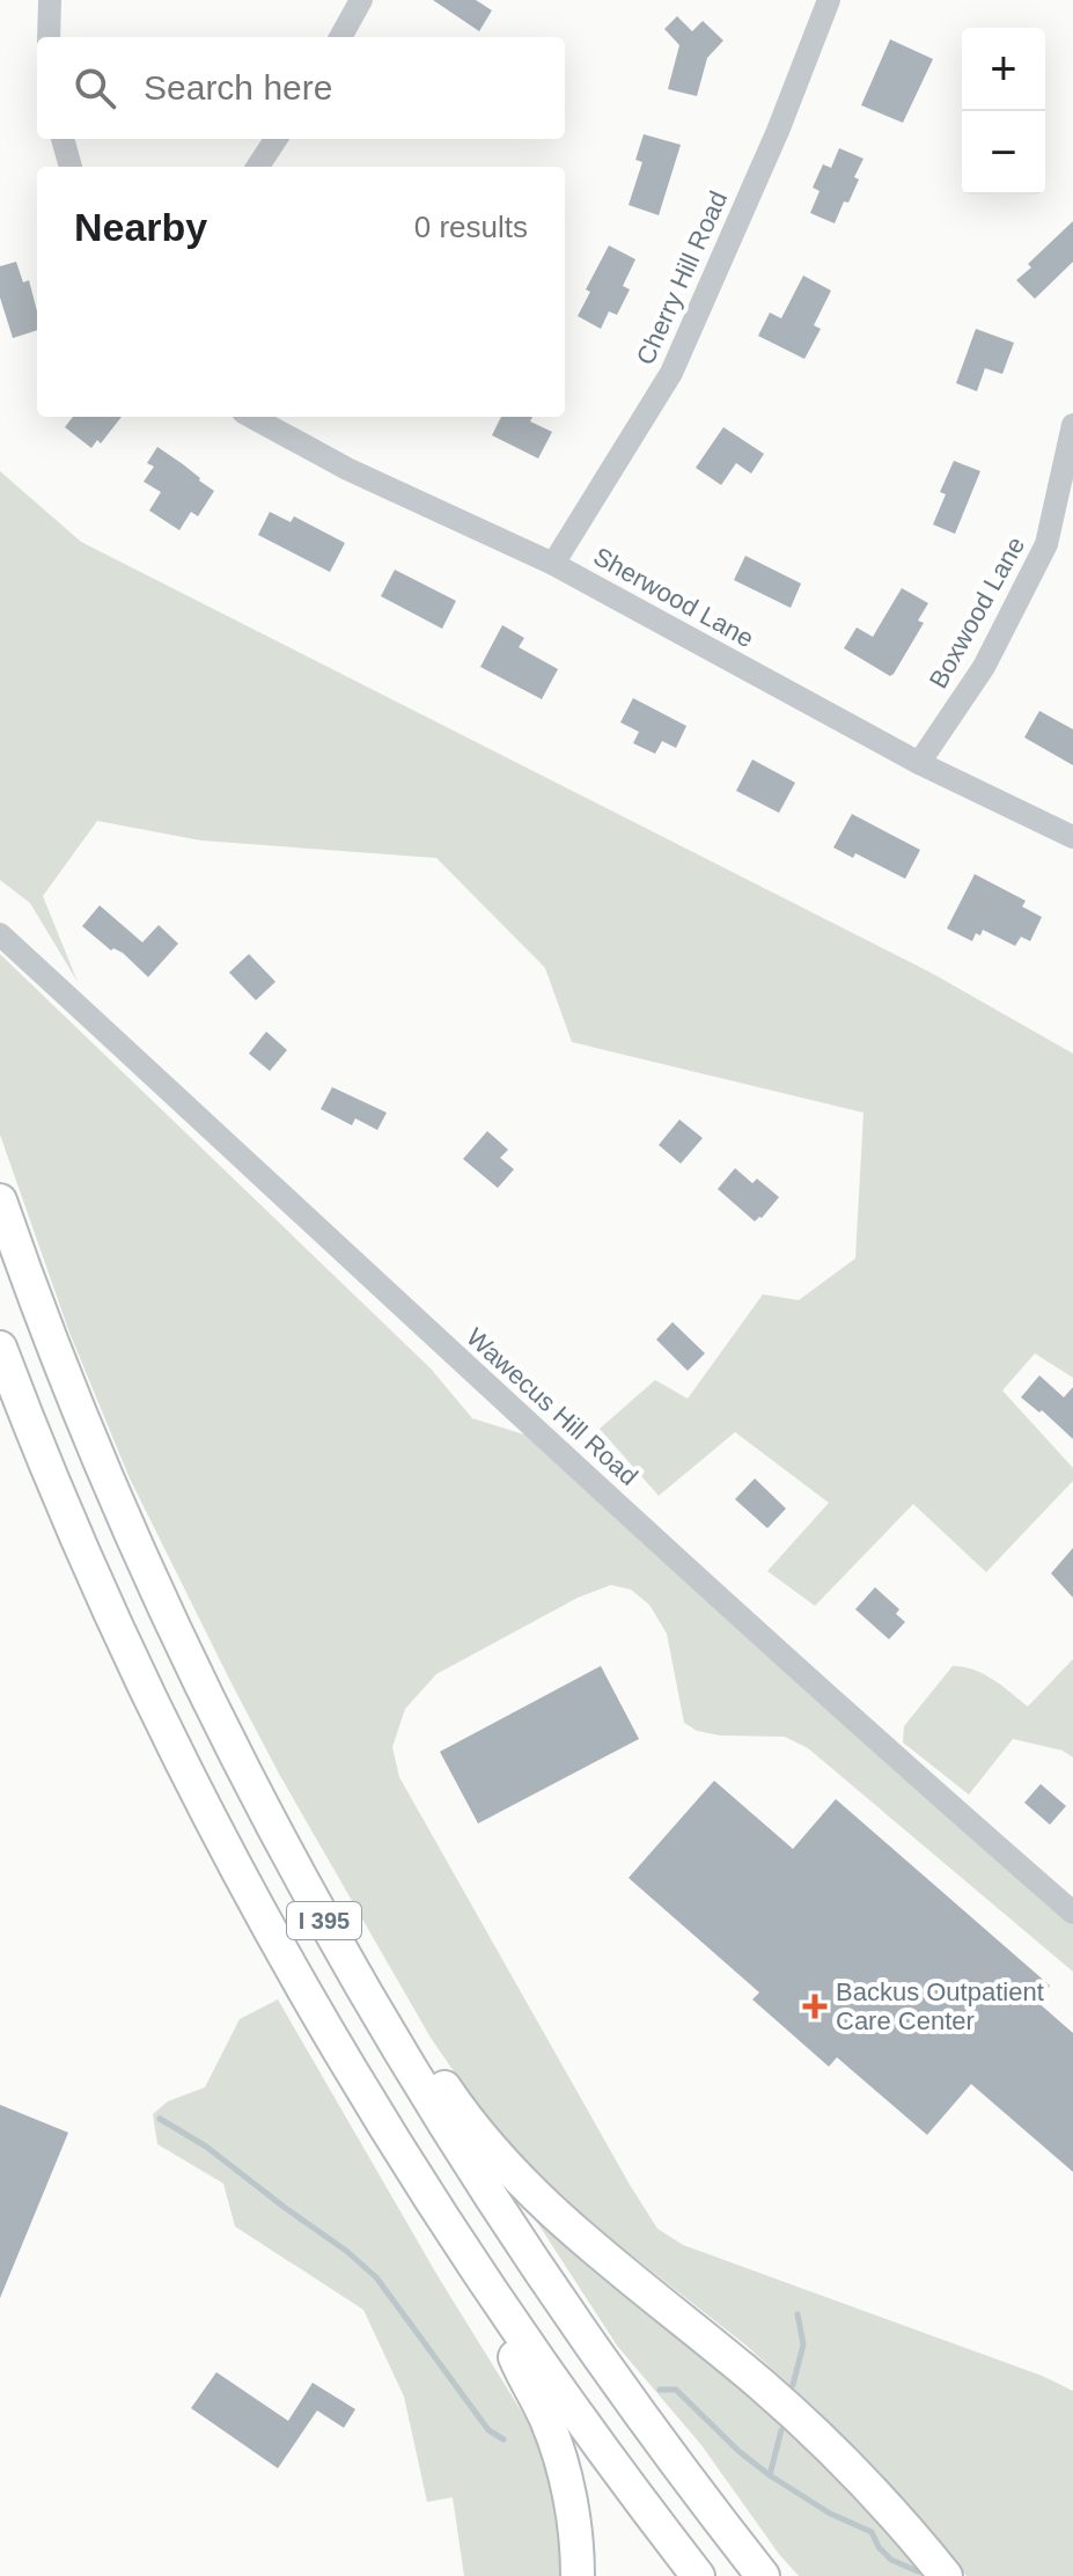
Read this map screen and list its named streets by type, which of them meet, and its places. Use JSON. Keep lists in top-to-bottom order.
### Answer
{
  "streets": {
    "highway": ["I 395"],
    "street": [
      "Cherry Hill Road",
      "Sherwood Lane",
      "Boxwood Lane",
      "Wawecus Hill Road"
    ]
  },
  "crossings": [
    ["Cherry Hill Road", "Sherwood Lane"],
    ["Sherwood Lane", "Boxwood Lane"]
  ],
  "places": {
    "health": ["Backus Outpatient Care Center"]
  },
  "page": {
    "map_buttons": ["+", "−"],
    "search": "Search here",
    "heading": ["Nearby", "0 results"]
  }
}
